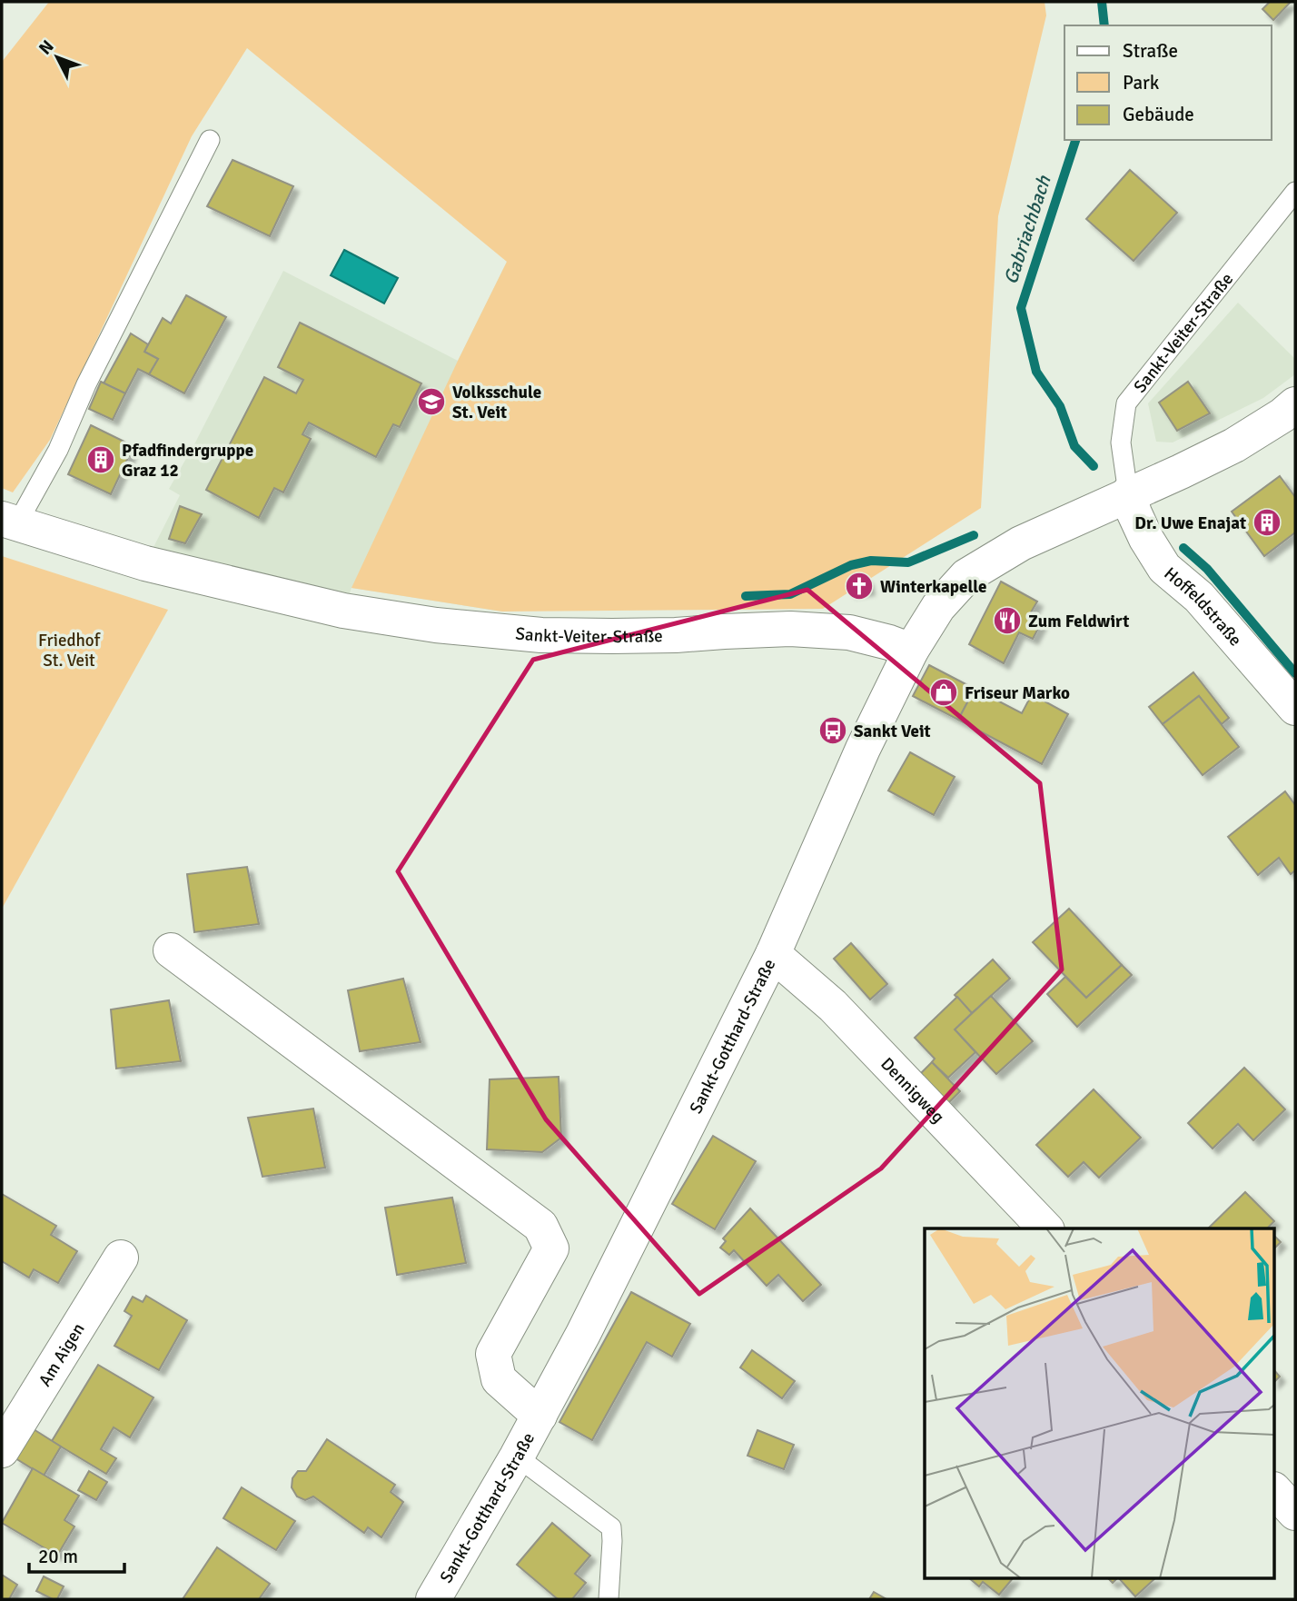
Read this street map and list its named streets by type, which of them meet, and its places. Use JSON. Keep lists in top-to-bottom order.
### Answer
{
  "streets": {
    "street": [
      "Sankt-Veiter-Straße",
      "Hoffeldstraße",
      "Sankt-Gotthard-Straße",
      "Dennigweg",
      "Am Aigen"
    ]
  },
  "crossings": [
    ["Sankt-Veiter-Straße", "Hoffeldstraße"],
    ["Sankt-Veiter-Straße", "Sankt-Gotthard-Straße"],
    ["Sankt-Gotthard-Straße", "Dennigweg"]
  ],
  "water": ["Gabriachbach"],
  "parks": ["Friedhof St. Veit"],
  "places": {
    "school or university": ["Volksschule St. Veit"],
    "building": ["Pfadfindergruppe Graz 12", "Dr. Uwe Enajat"],
    "church": ["Winterkapelle"],
    "restaurant": ["Zum Feldwirt"],
    "shop": ["Friseur Marko"],
    "bus stop": ["Sankt Veit"]
  },
  "legend": ["Straße", "Park", "Gebäude"],
  "scale_bar": "20 m",
  "north": "top left"
}
